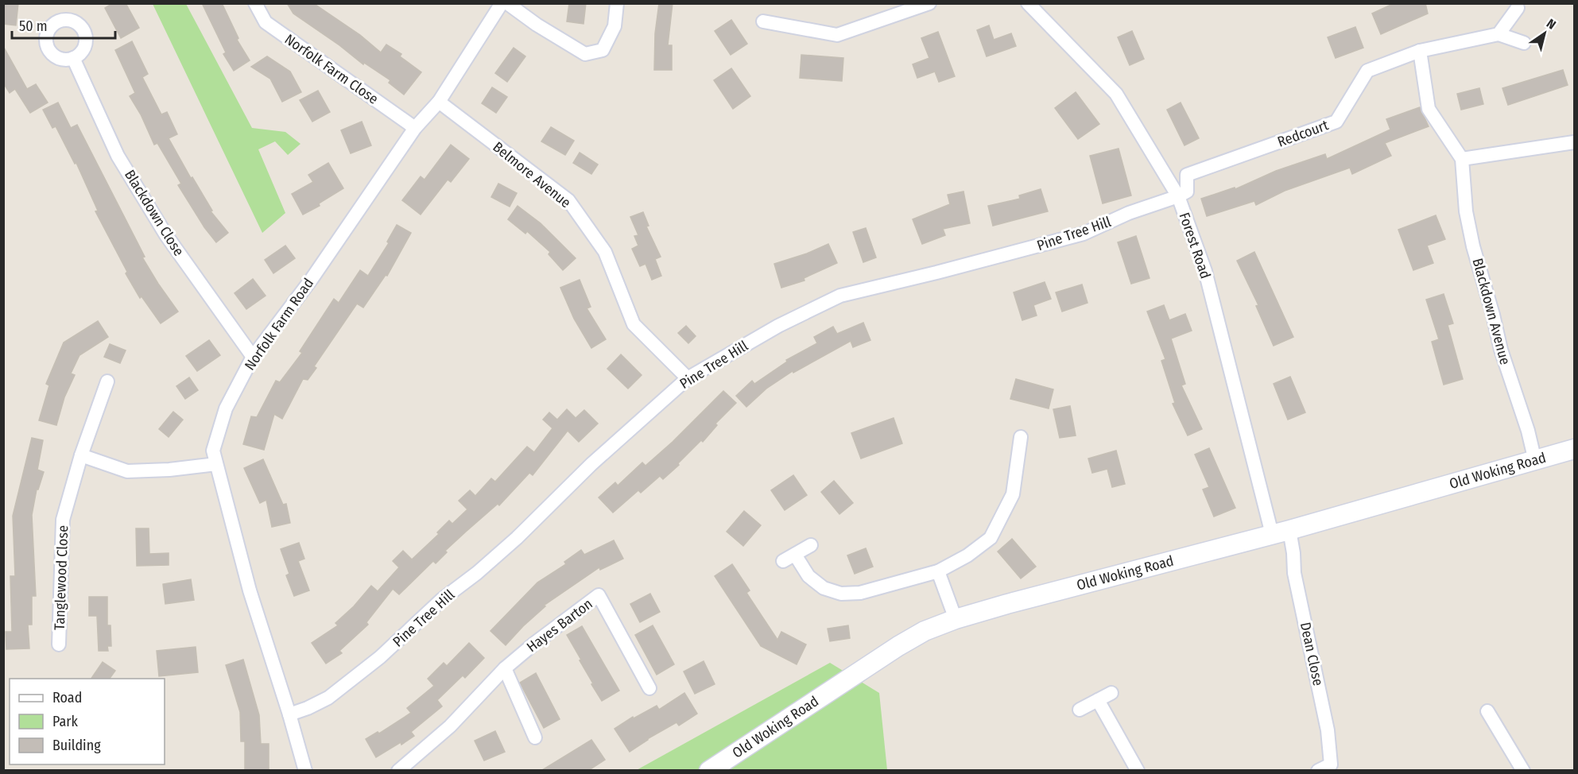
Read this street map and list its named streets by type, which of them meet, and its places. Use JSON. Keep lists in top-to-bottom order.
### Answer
{
  "streets": {
    "main road": ["Old Woking Road"],
    "street": [
      "Norfolk Farm Close",
      "Redcourt",
      "Belmore Avenue",
      "Blackdown Close",
      "Pine Tree Hill",
      "Forest Road",
      "Blackdown Avenue",
      "Norfolk Farm Road",
      "Tanglewood Close",
      "Hayes Barton",
      "Dean Close"
    ]
  },
  "crossings": [
    ["Norfolk Farm Close", "Norfolk Farm Road"],
    ["Redcourt", "Pine Tree Hill"],
    ["Redcourt", "Forest Road"],
    ["Redcourt", "Blackdown Avenue"],
    ["Belmore Avenue", "Pine Tree Hill"],
    ["Belmore Avenue", "Norfolk Farm Road"],
    ["Blackdown Close", "Norfolk Farm Road"],
    ["Pine Tree Hill", "Forest Road"],
    ["Pine Tree Hill", "Norfolk Farm Road"],
    ["Forest Road", "Old Woking Road"],
    ["Forest Road", "Dean Close"],
    ["Blackdown Avenue", "Old Woking Road"],
    ["Old Woking Road", "Dean Close"]
  ],
  "legend": ["Road", "Park", "Building"],
  "scale_bar": "50 m",
  "north": "top right"
}
